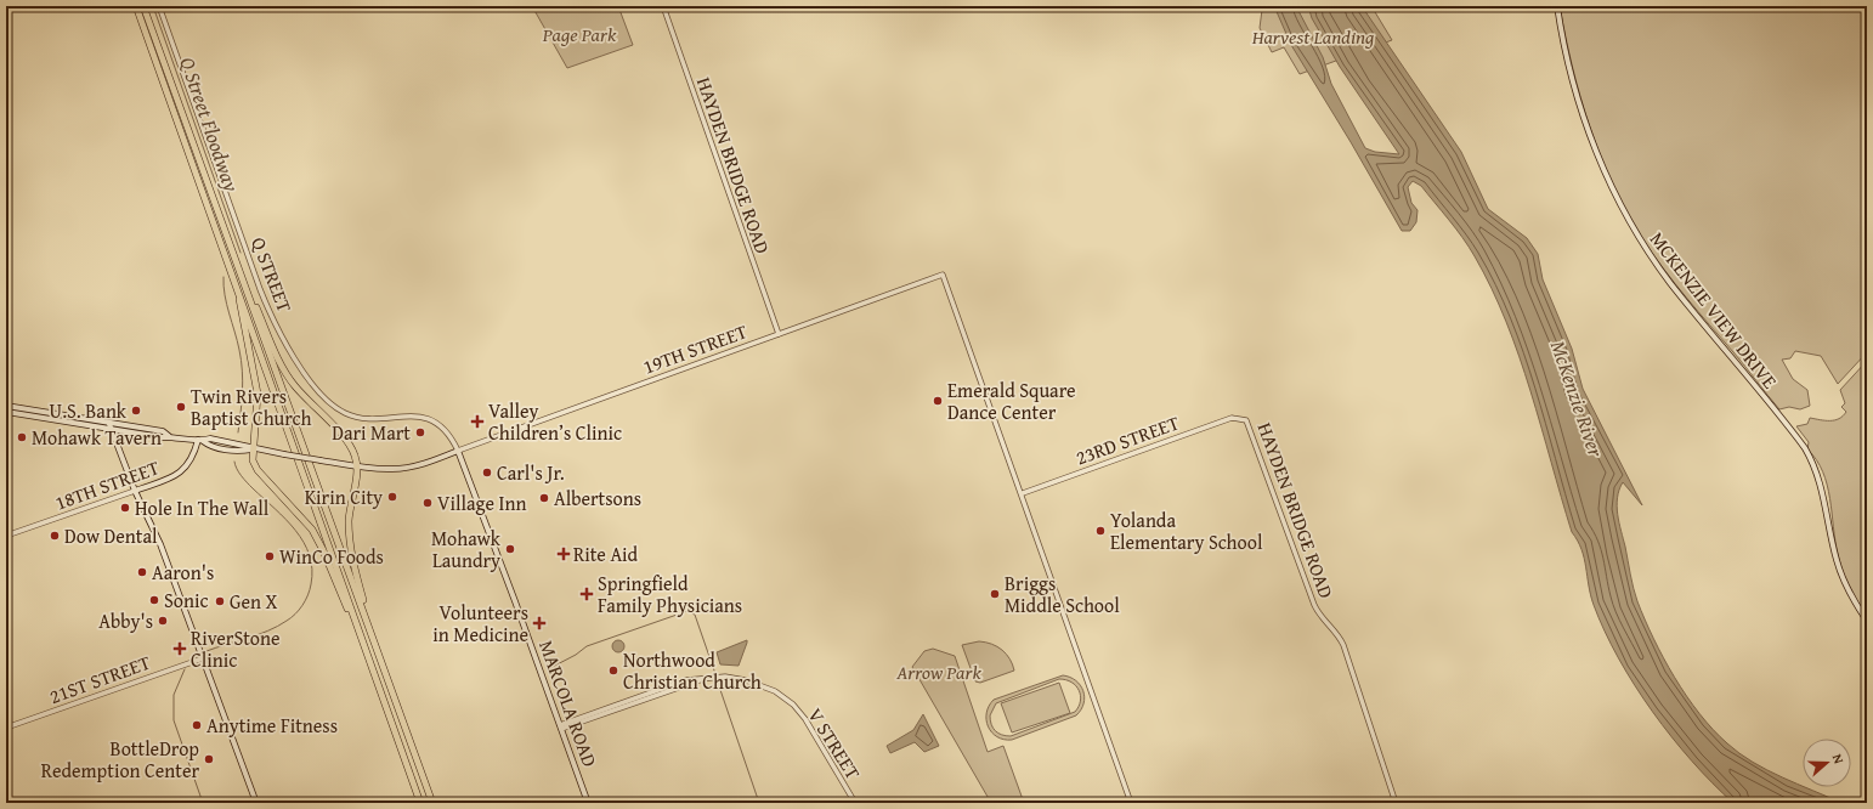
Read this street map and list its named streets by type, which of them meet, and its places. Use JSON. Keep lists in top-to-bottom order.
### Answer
{
  "streets": {
    "main road": ["MCKENZIE VIEW DRIVE", "18TH STREET", "MARCOLA ROAD"],
    "street": [
      "HAYDEN BRIDGE ROAD",
      "Q STREET",
      "19TH STREET",
      "23RD STREET",
      "21ST STREET",
      "V STREET"
    ]
  },
  "crossings": [
    ["HAYDEN BRIDGE ROAD", "19TH STREET"],
    ["HAYDEN BRIDGE ROAD", "23RD STREET"],
    ["Q STREET", "19TH STREET"],
    ["Q STREET", "MARCOLA ROAD"],
    ["19TH STREET", "23RD STREET"],
    ["19TH STREET", "MARCOLA ROAD"],
    ["MARCOLA ROAD", "V STREET"]
  ],
  "water": ["Q Street Floodway", "McKenzie River"],
  "parks": ["Page Park", "Harvest Landing", "Arrow Park"],
  "places": {
    "other": [
      "Emerald Square Dance Center",
      "Twin Rivers Baptist Church",
      "U.S. Bank",
      "Dari Mart",
      "Mohawk Tavern",
      "Carl's Jr.",
      "Kirin City",
      "Albertsons",
      "Village Inn",
      "Hole In The Wall",
      "Yolanda Elementary School",
      "Dow Dental",
      "Mohawk Laundry",
      "WinCo Foods",
      "Aaron's",
      "Briggs Middle School",
      "Sonic",
      "Gen X",
      "Abby's",
      "Northwood Christian Church",
      "Anytime Fitness",
      "BottleDrop Redemption Center"
    ],
    "health": [
      "Valley Children’s Clinic",
      "Rite Aid",
      "Springfield Family Physicians",
      "Volunteers in Medicine",
      "RiverStone Clinic"
    ]
  },
  "north": "right"
}
